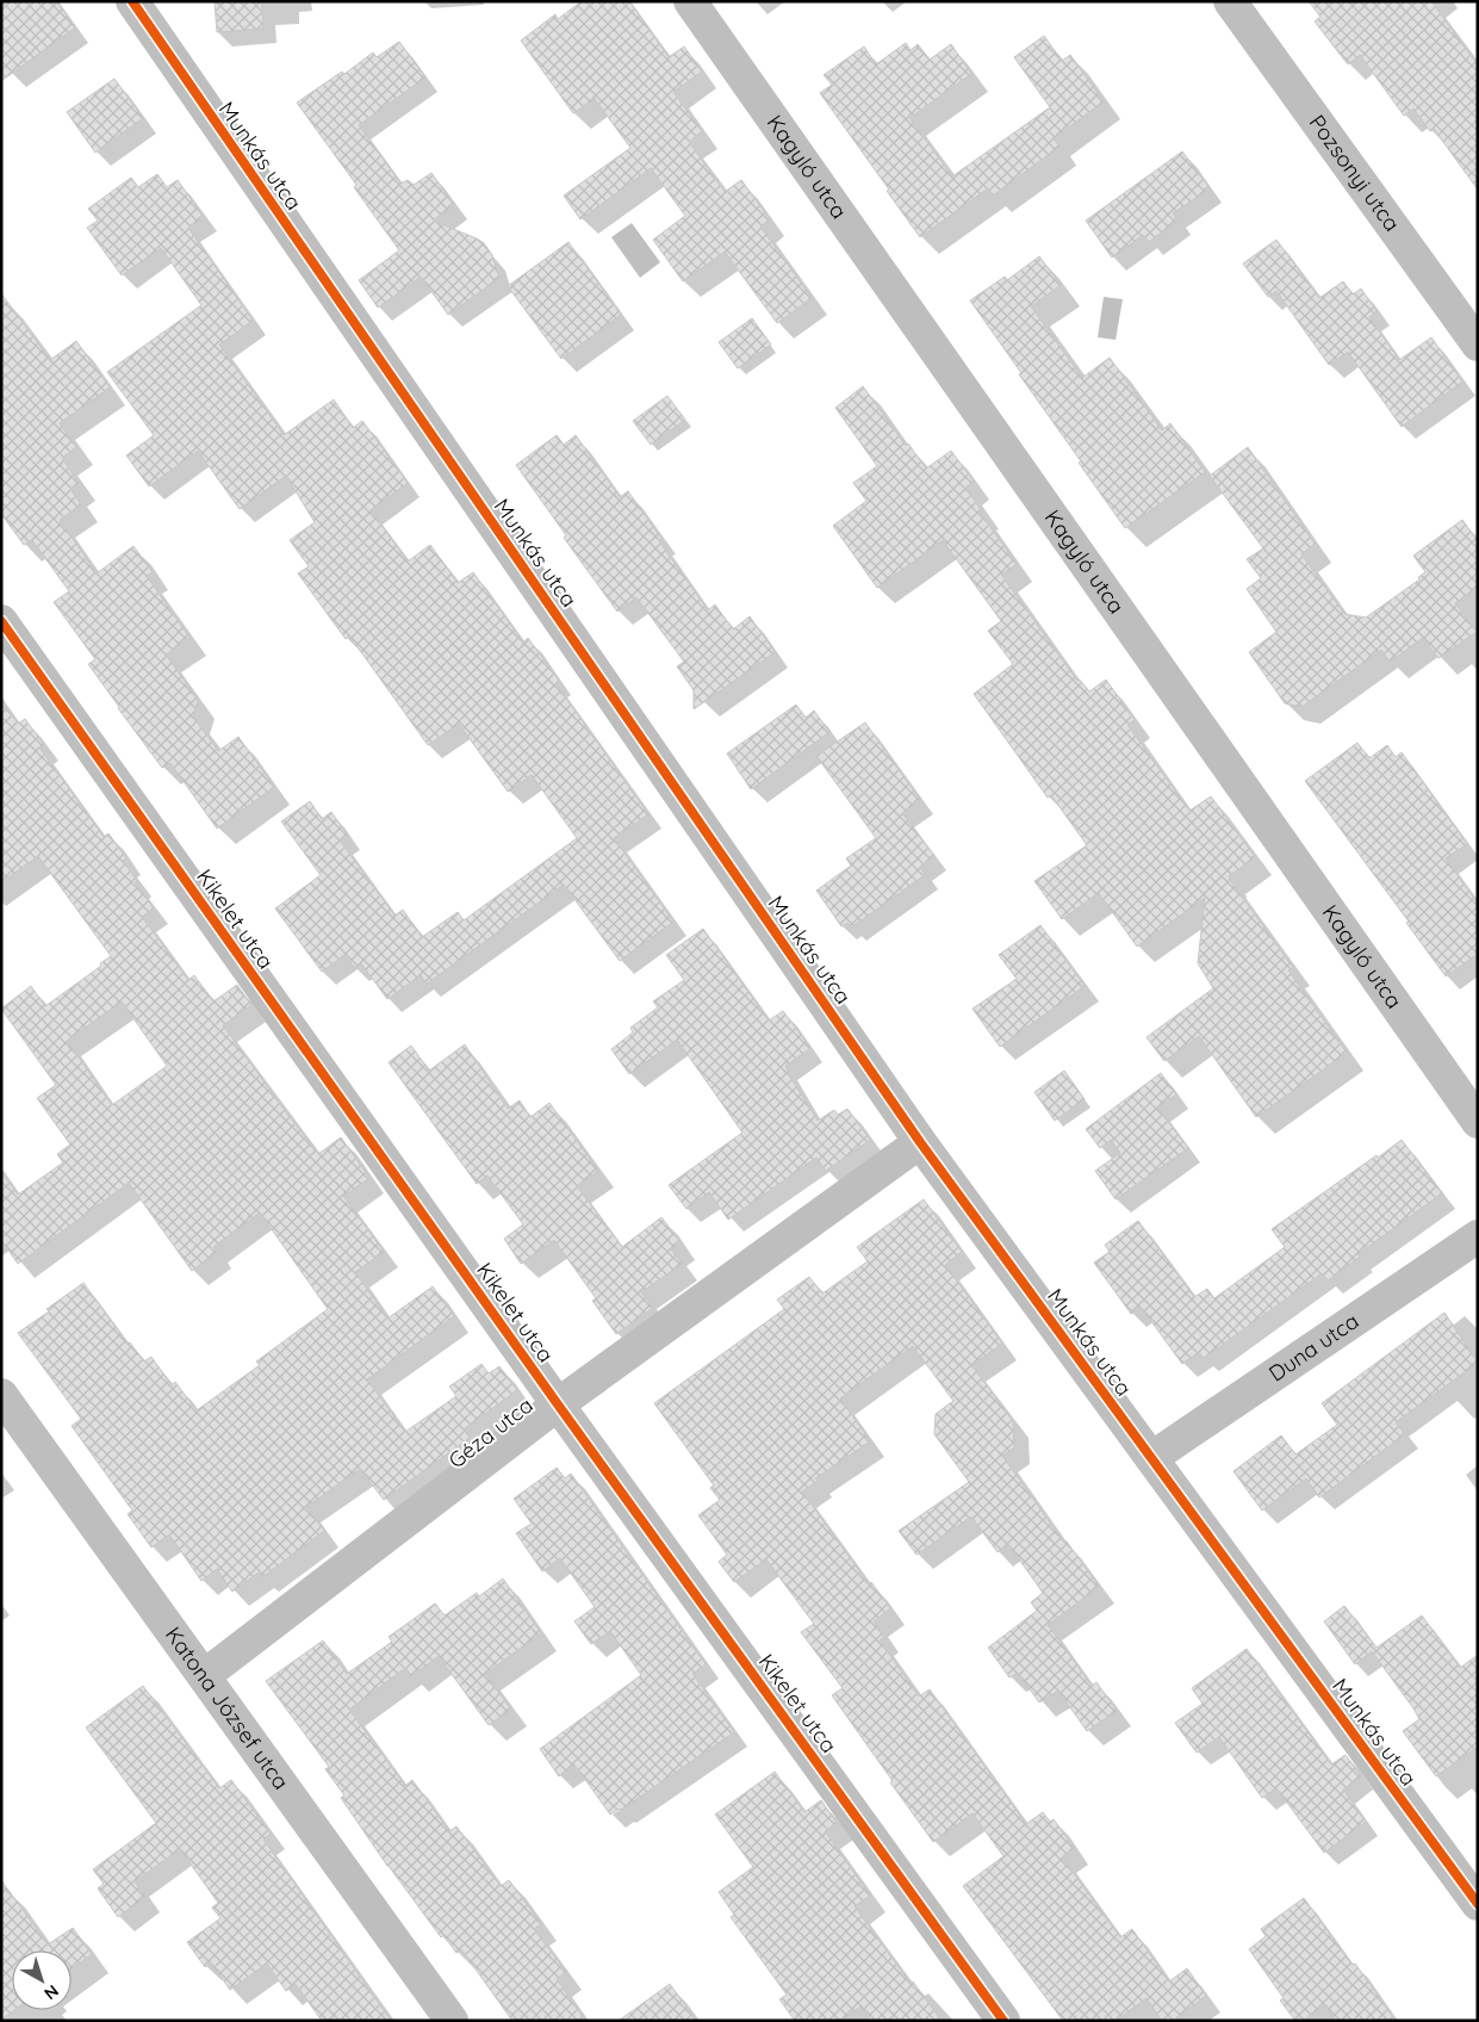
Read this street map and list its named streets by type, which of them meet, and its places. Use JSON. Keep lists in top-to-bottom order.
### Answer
{
  "streets": {
    "street": [
      "Munkás utca",
      "Kagyló utca",
      "Pozsonyi utca",
      "Kikelet utca",
      "Duna utca",
      "Géza utca",
      "Katona József utca"
    ]
  },
  "crossings": [
    ["Munkás utca", "Duna utca"],
    ["Munkás utca", "Géza utca"],
    ["Kikelet utca", "Géza utca"],
    ["Géza utca", "Katona József utca"]
  ],
  "north": "bottom right"
}
